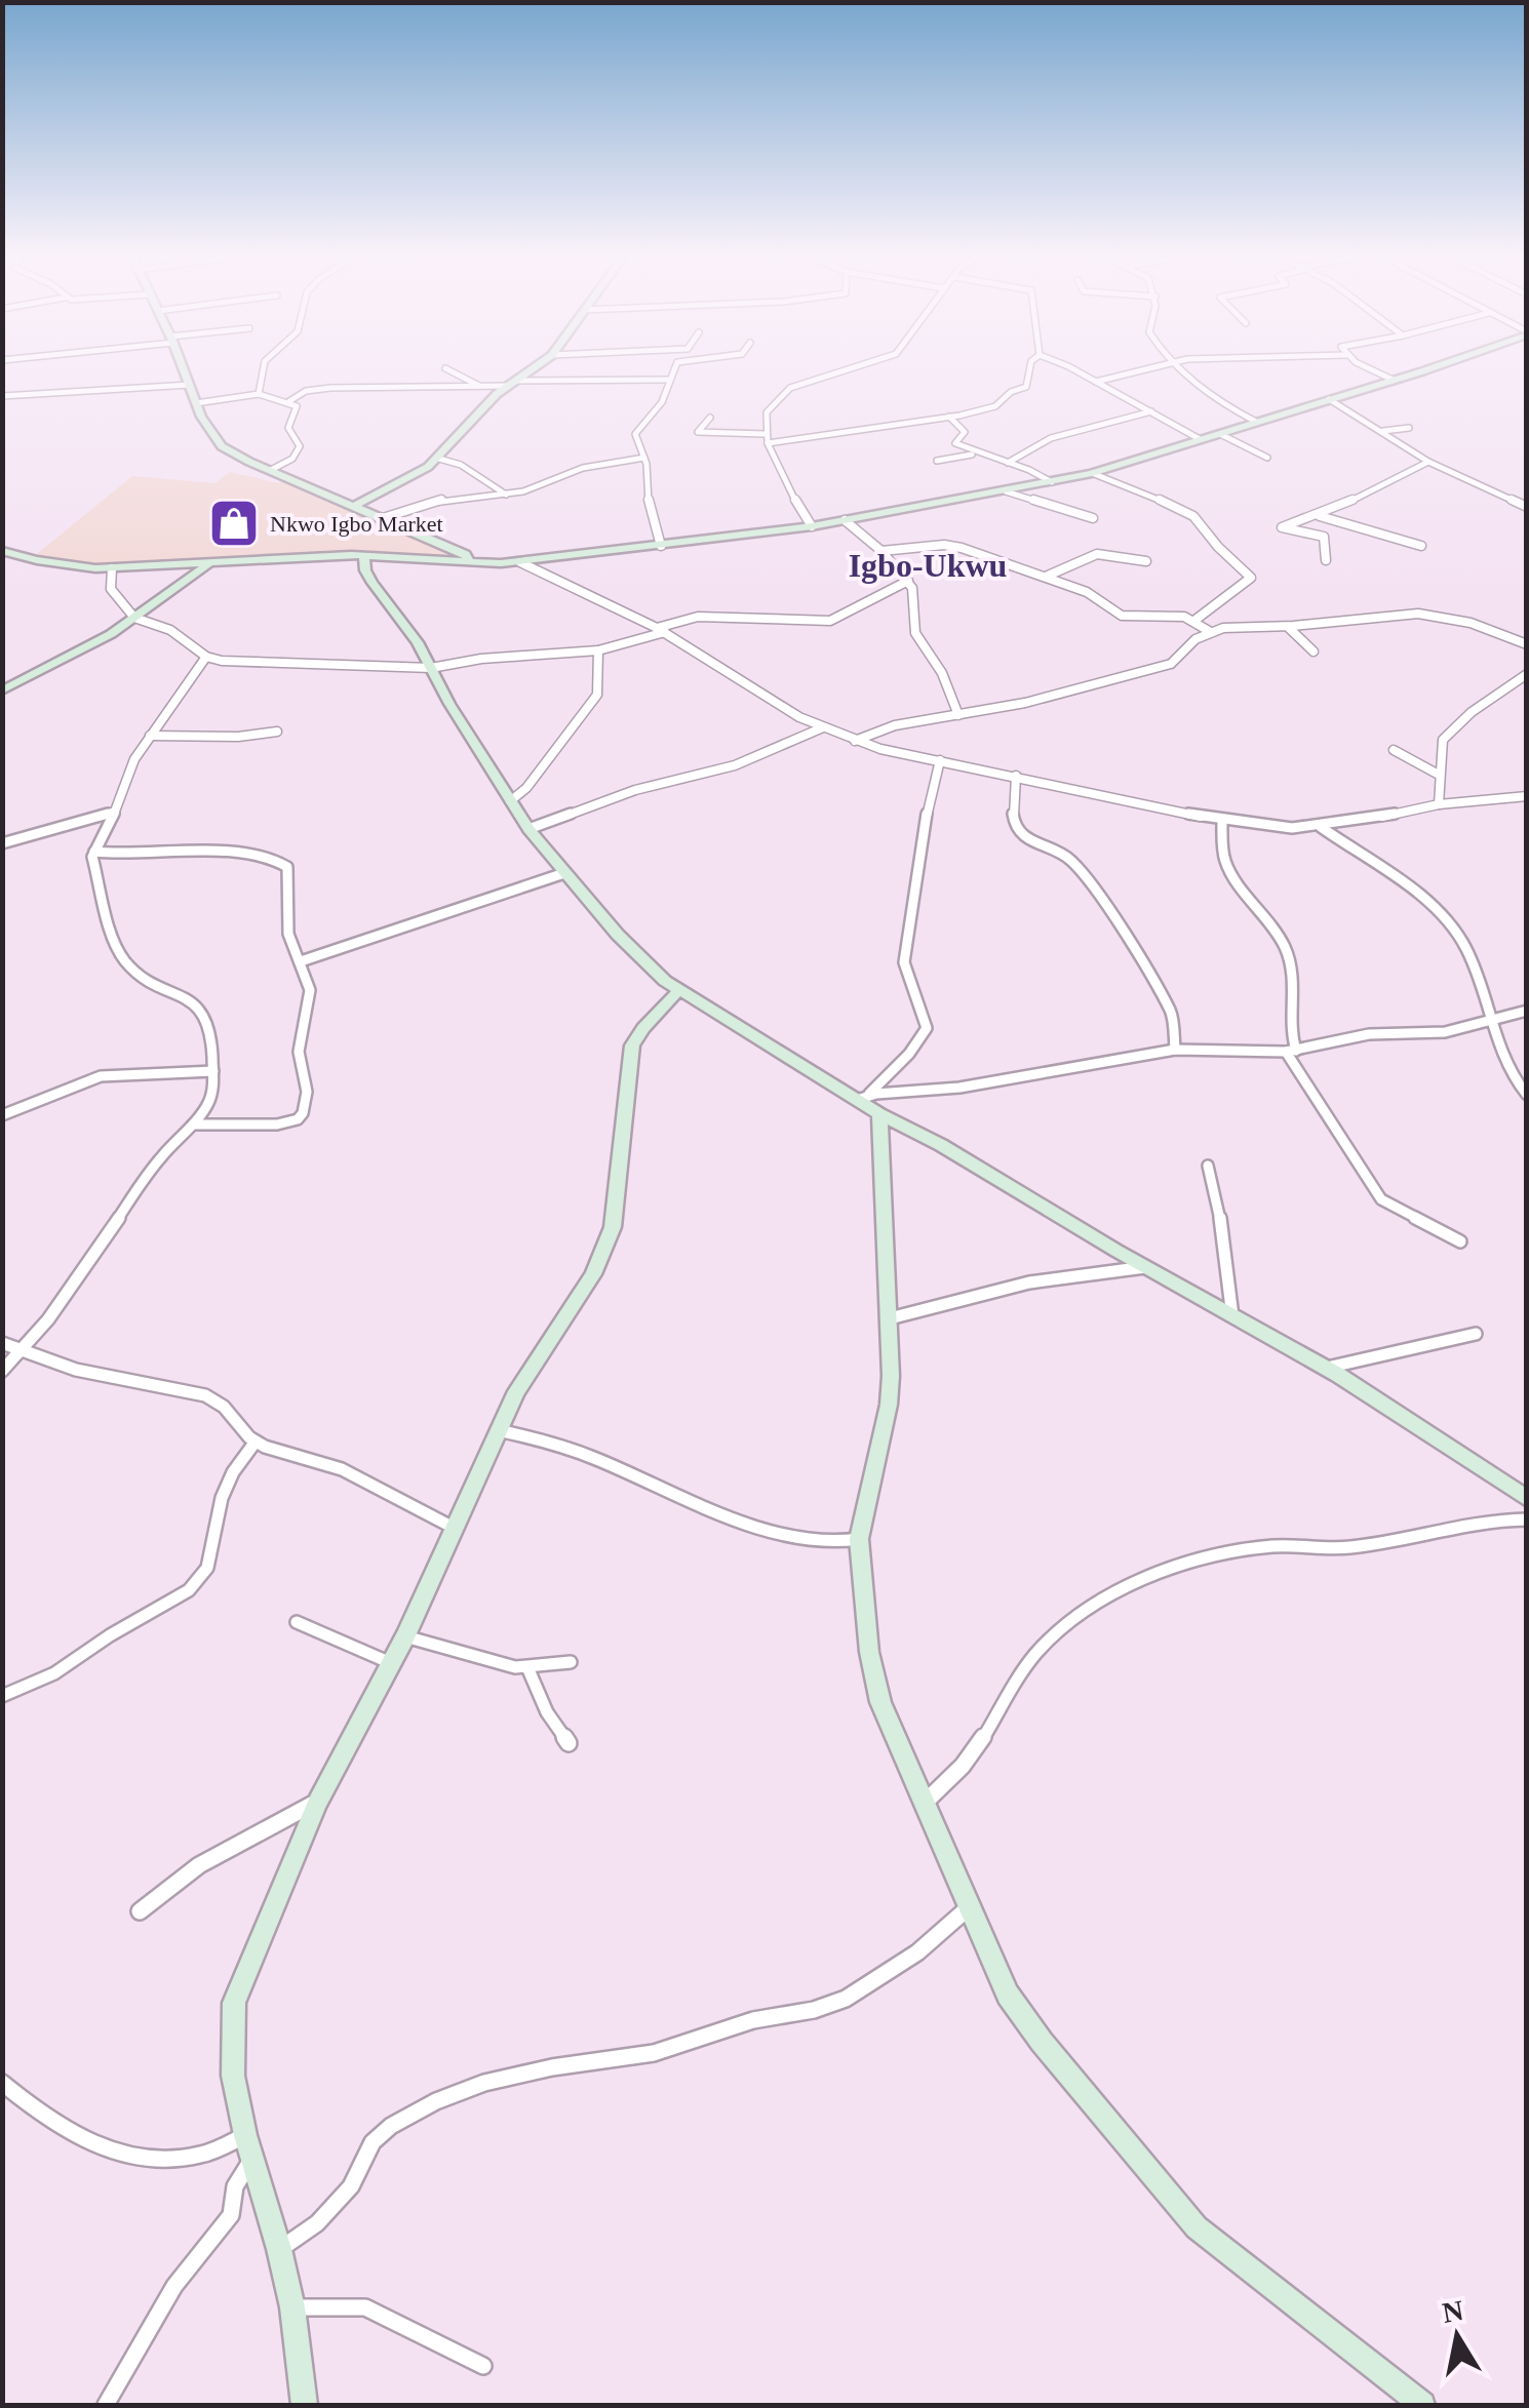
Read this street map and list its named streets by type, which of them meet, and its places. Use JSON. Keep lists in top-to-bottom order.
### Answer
{
  "districts": ["Igbo-Ukwu"],
  "places": {
    "shop": ["Nkwo Igbo Market"]
  },
  "north": "top"
}
